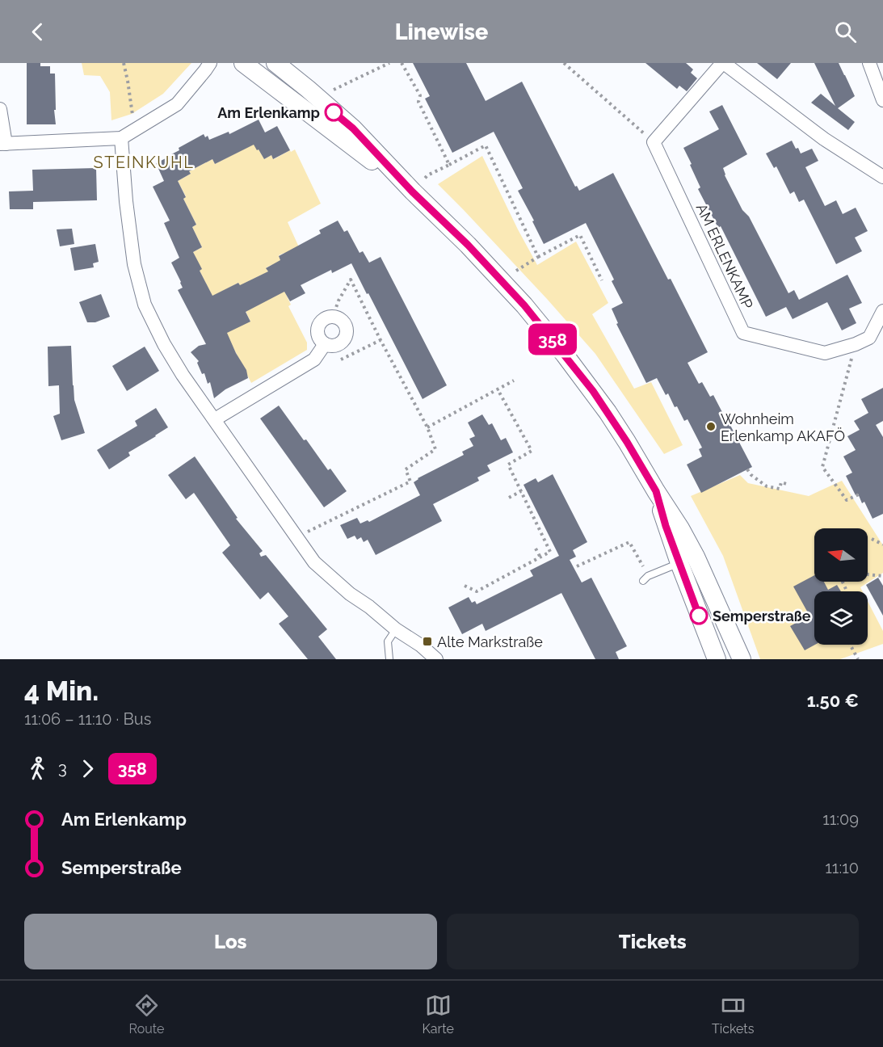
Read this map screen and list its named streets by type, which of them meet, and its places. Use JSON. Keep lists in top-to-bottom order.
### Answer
{
  "streets": {
    "street": ["AM ERLENKAMP"]
  },
  "districts": ["STEINKUHL"],
  "places": {
    "other": ["Am Erlenkamp", "Wohnheim Erlenkamp AKAFÖ", "Semperstraße"],
    "transit": ["Alte Markstraße"]
  },
  "lines": ["bus line 358"],
  "north": "left",
  "page": {
    "header": "Linewise",
    "on_map": "358",
    "heading": ["4 Min.", "11:06 – 11:10 · Bus", "1.50 €"],
    "legs": ["3", "358"],
    "list": [
      {
        "name": "Am Erlenkamp",
        "value": "11:09"
      },
      {
        "name": "Semperstraße",
        "value": "11:10"
      }
    ],
    "buttons": ["Los", "Tickets"],
    "tabs": ["Route", "Karte", "Tickets"]
  }
}
